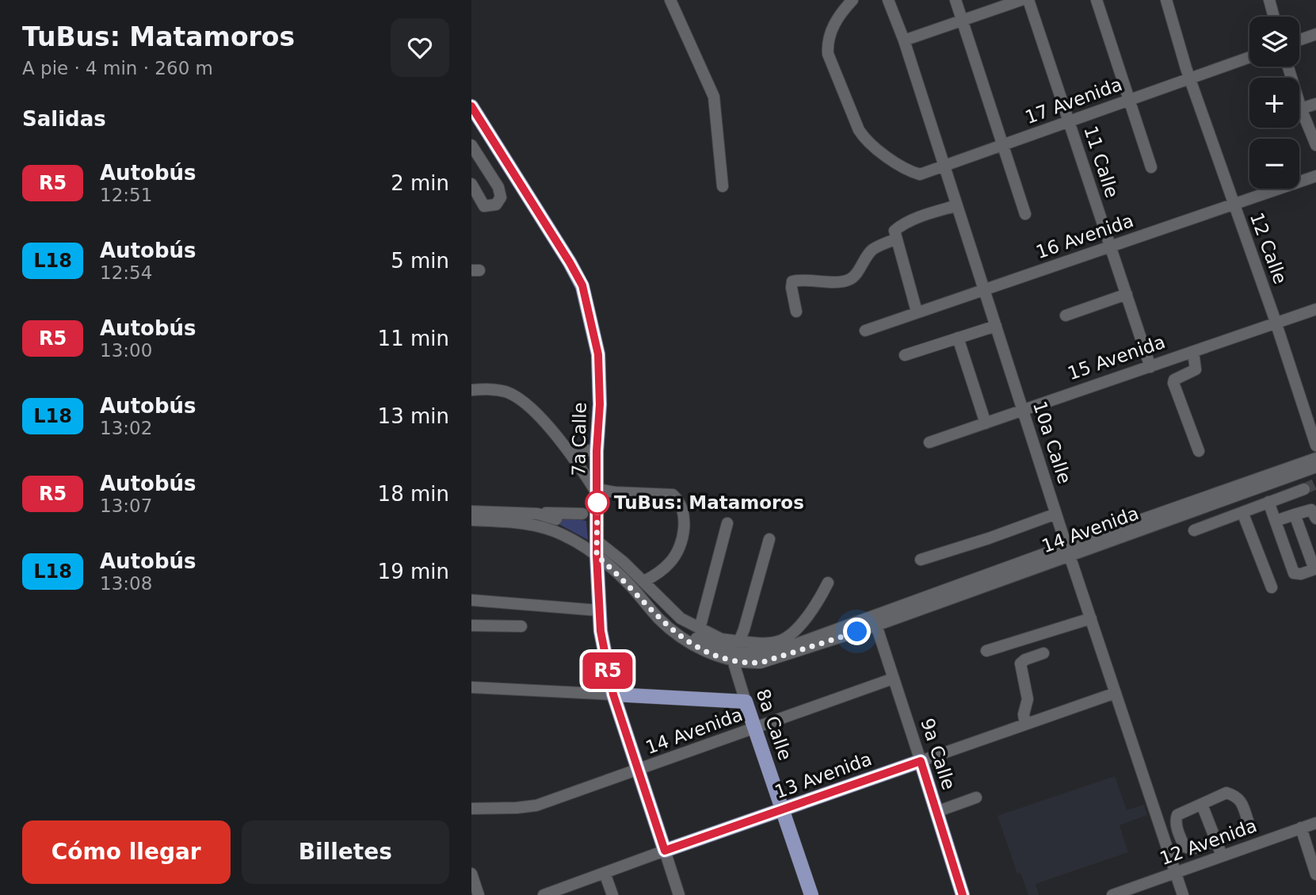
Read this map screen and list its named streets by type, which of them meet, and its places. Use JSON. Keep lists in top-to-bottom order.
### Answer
{
  "streets": {
    "main road": [
      "7a Calle",
      "8a Calle",
      "9a Calle",
      "13 Avenida"
    ],
    "street": [
      "17 Avenida",
      "11 Calle",
      "16 Avenida",
      "12 Calle",
      "15 Avenida",
      "10a Calle",
      "14 Avenida",
      "12 Avenida"
    ]
  },
  "crossings": [
    ["17 Avenida", "11 Calle"],
    ["17 Avenida", "12 Calle"],
    ["17 Avenida", "10a Calle"],
    ["11 Calle", "16 Avenida"],
    ["11 Calle", "15 Avenida"],
    ["16 Avenida", "12 Calle"],
    ["16 Avenida", "10a Calle"],
    ["12 Calle", "15 Avenida"],
    ["15 Avenida", "10a Calle"],
    ["7a Calle", "14 Avenida"],
    ["7a Calle", "13 Avenida"],
    ["10a Calle", "14 Avenida"],
    ["10a Calle", "13 Avenida"],
    ["10a Calle", "12 Avenida"],
    ["14 Avenida", "8a Calle"],
    ["14 Avenida", "9a Calle"],
    ["8a Calle", "13 Avenida"],
    ["9a Calle", "13 Avenida"]
  ],
  "places": ["TuBus: Matamoros"],
  "lines": ["bus line R5"],
  "page": {
    "heading": [
      ["TuBus: Matamoros", "A pie · 4 min · 260 m"],
      "Salidas"
    ],
    "on_map": "R5",
    "map_buttons": ["+", "−"],
    "list": [
      {
        "mark": "R5",
        "name": "Autobús",
        "note": "12:51",
        "value": "2 min"
      },
      {
        "mark": "L18",
        "name": "Autobús",
        "note": "12:54",
        "value": "5 min"
      },
      {
        "mark": "R5",
        "name": "Autobús",
        "note": "13:00",
        "value": "11 min"
      },
      {
        "mark": "L18",
        "name": "Autobús",
        "note": "13:02",
        "value": "13 min"
      },
      {
        "mark": "R5",
        "name": "Autobús",
        "note": "13:07",
        "value": "18 min"
      },
      {
        "mark": "L18",
        "name": "Autobús",
        "note": "13:08",
        "value": "19 min"
      }
    ],
    "buttons": ["Cómo llegar", "Billetes"]
  }
}
